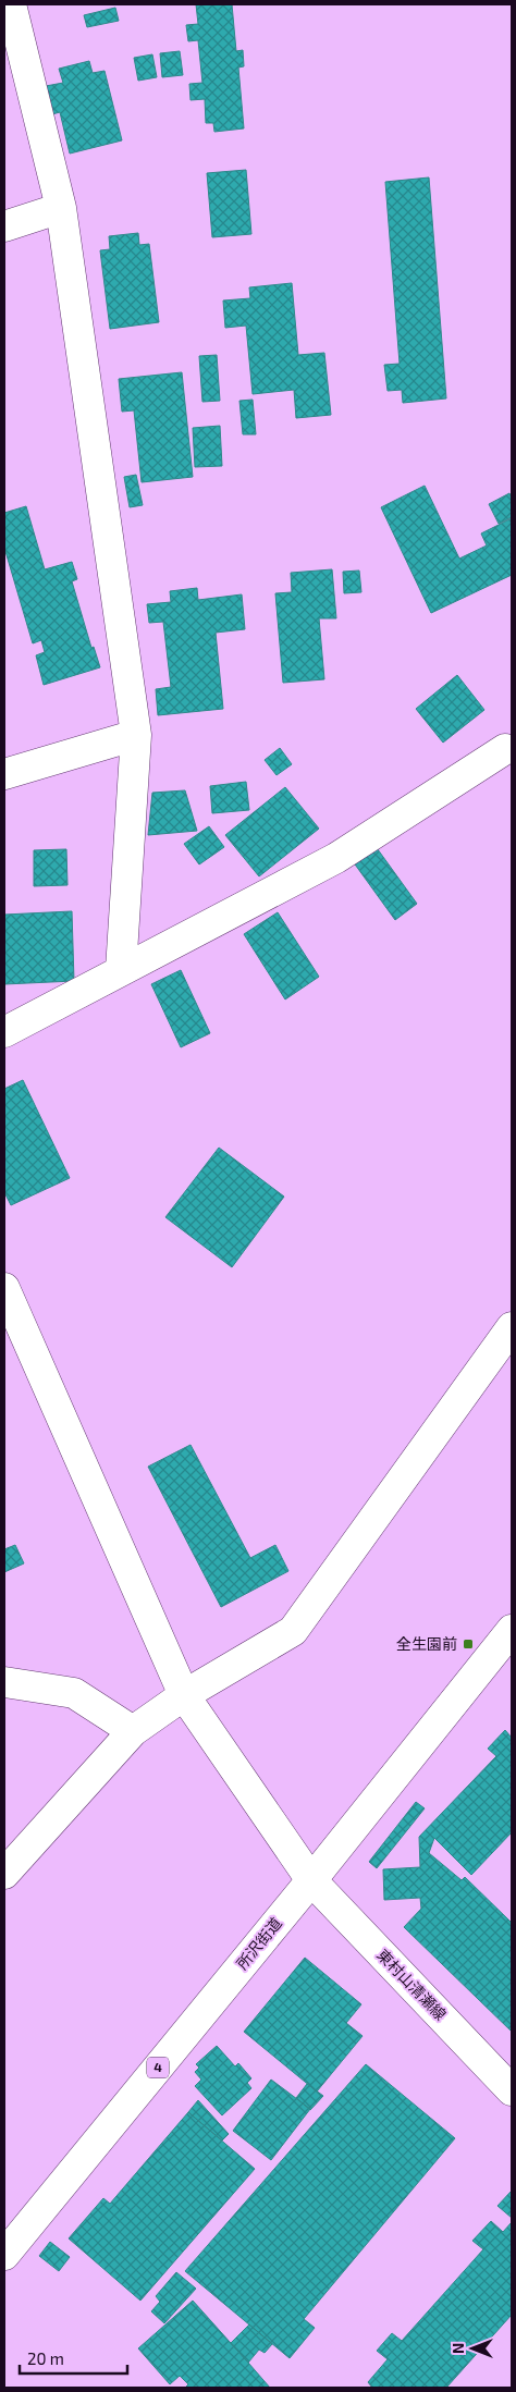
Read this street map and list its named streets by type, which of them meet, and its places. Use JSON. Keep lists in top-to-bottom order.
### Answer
{
  "streets": {
    "main road": ["所沢街道", "東村山清瀬線", "4"]
  },
  "crossings": [
    ["所沢街道", "東村山清瀬線"]
  ],
  "places": {
    "transit": ["全生園前"]
  },
  "scale_bar": "20 m",
  "north": "left"
}
